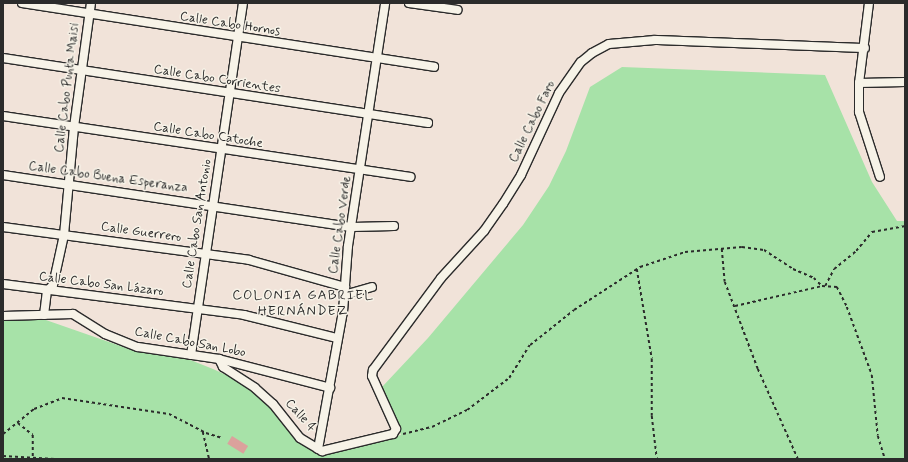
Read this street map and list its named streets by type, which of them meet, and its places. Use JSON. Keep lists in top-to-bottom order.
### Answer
{
  "streets": {
    "street": [
      "Calle Cabo Hornos",
      "Calle Cabo Corrientes",
      "Calle Cabo Punta Maisi",
      "Calle Cabo Faro",
      "Calle Cabo Catoche",
      "Calle Cabo Buena Esperanza",
      "Calle Cabo San Antonio",
      "Calle Cabo Verde",
      "Calle Guerrero",
      "Calle Cabo San Lázaro",
      "Calle Cabo San Lobo",
      "Calle 4"
    ]
  },
  "crossings": [
    ["Calle Cabo Hornos", "Calle Cabo Punta Maisi"],
    ["Calle Cabo Hornos", "Calle Cabo San Antonio"],
    ["Calle Cabo Hornos", "Calle Cabo Verde"],
    ["Calle Cabo Corrientes", "Calle Cabo Punta Maisi"],
    ["Calle Cabo Corrientes", "Calle Cabo San Antonio"],
    ["Calle Cabo Corrientes", "Calle Cabo Verde"],
    ["Calle Cabo Punta Maisi", "Calle Cabo Catoche"],
    ["Calle Cabo Punta Maisi", "Calle Cabo Buena Esperanza"],
    ["Calle Cabo Punta Maisi", "Calle Guerrero"],
    ["Calle Cabo Punta Maisi", "Calle Cabo San Lázaro"],
    ["Calle Cabo Punta Maisi", "Calle Cabo San Lobo"],
    ["Calle Cabo Faro", "Calle 4"],
    ["Calle Cabo Catoche", "Calle Cabo San Antonio"],
    ["Calle Cabo Catoche", "Calle Cabo Verde"],
    ["Calle Cabo Buena Esperanza", "Calle Cabo San Antonio"],
    ["Calle Cabo Buena Esperanza", "Calle Cabo Verde"],
    ["Calle Cabo San Antonio", "Calle Guerrero"],
    ["Calle Cabo San Antonio", "Calle Cabo San Lázaro"],
    ["Calle Cabo San Antonio", "Calle Cabo San Lobo"],
    ["Calle Cabo Verde", "Calle Guerrero"],
    ["Calle Cabo Verde", "Calle Cabo San Lázaro"],
    ["Calle Cabo Verde", "Calle Cabo San Lobo"],
    ["Calle Cabo Verde", "Calle 4"],
    ["Calle Cabo San Lobo", "Calle 4"]
  ],
  "districts": ["COLONIA GABRIEL HERNÁNDEZ"]
}
